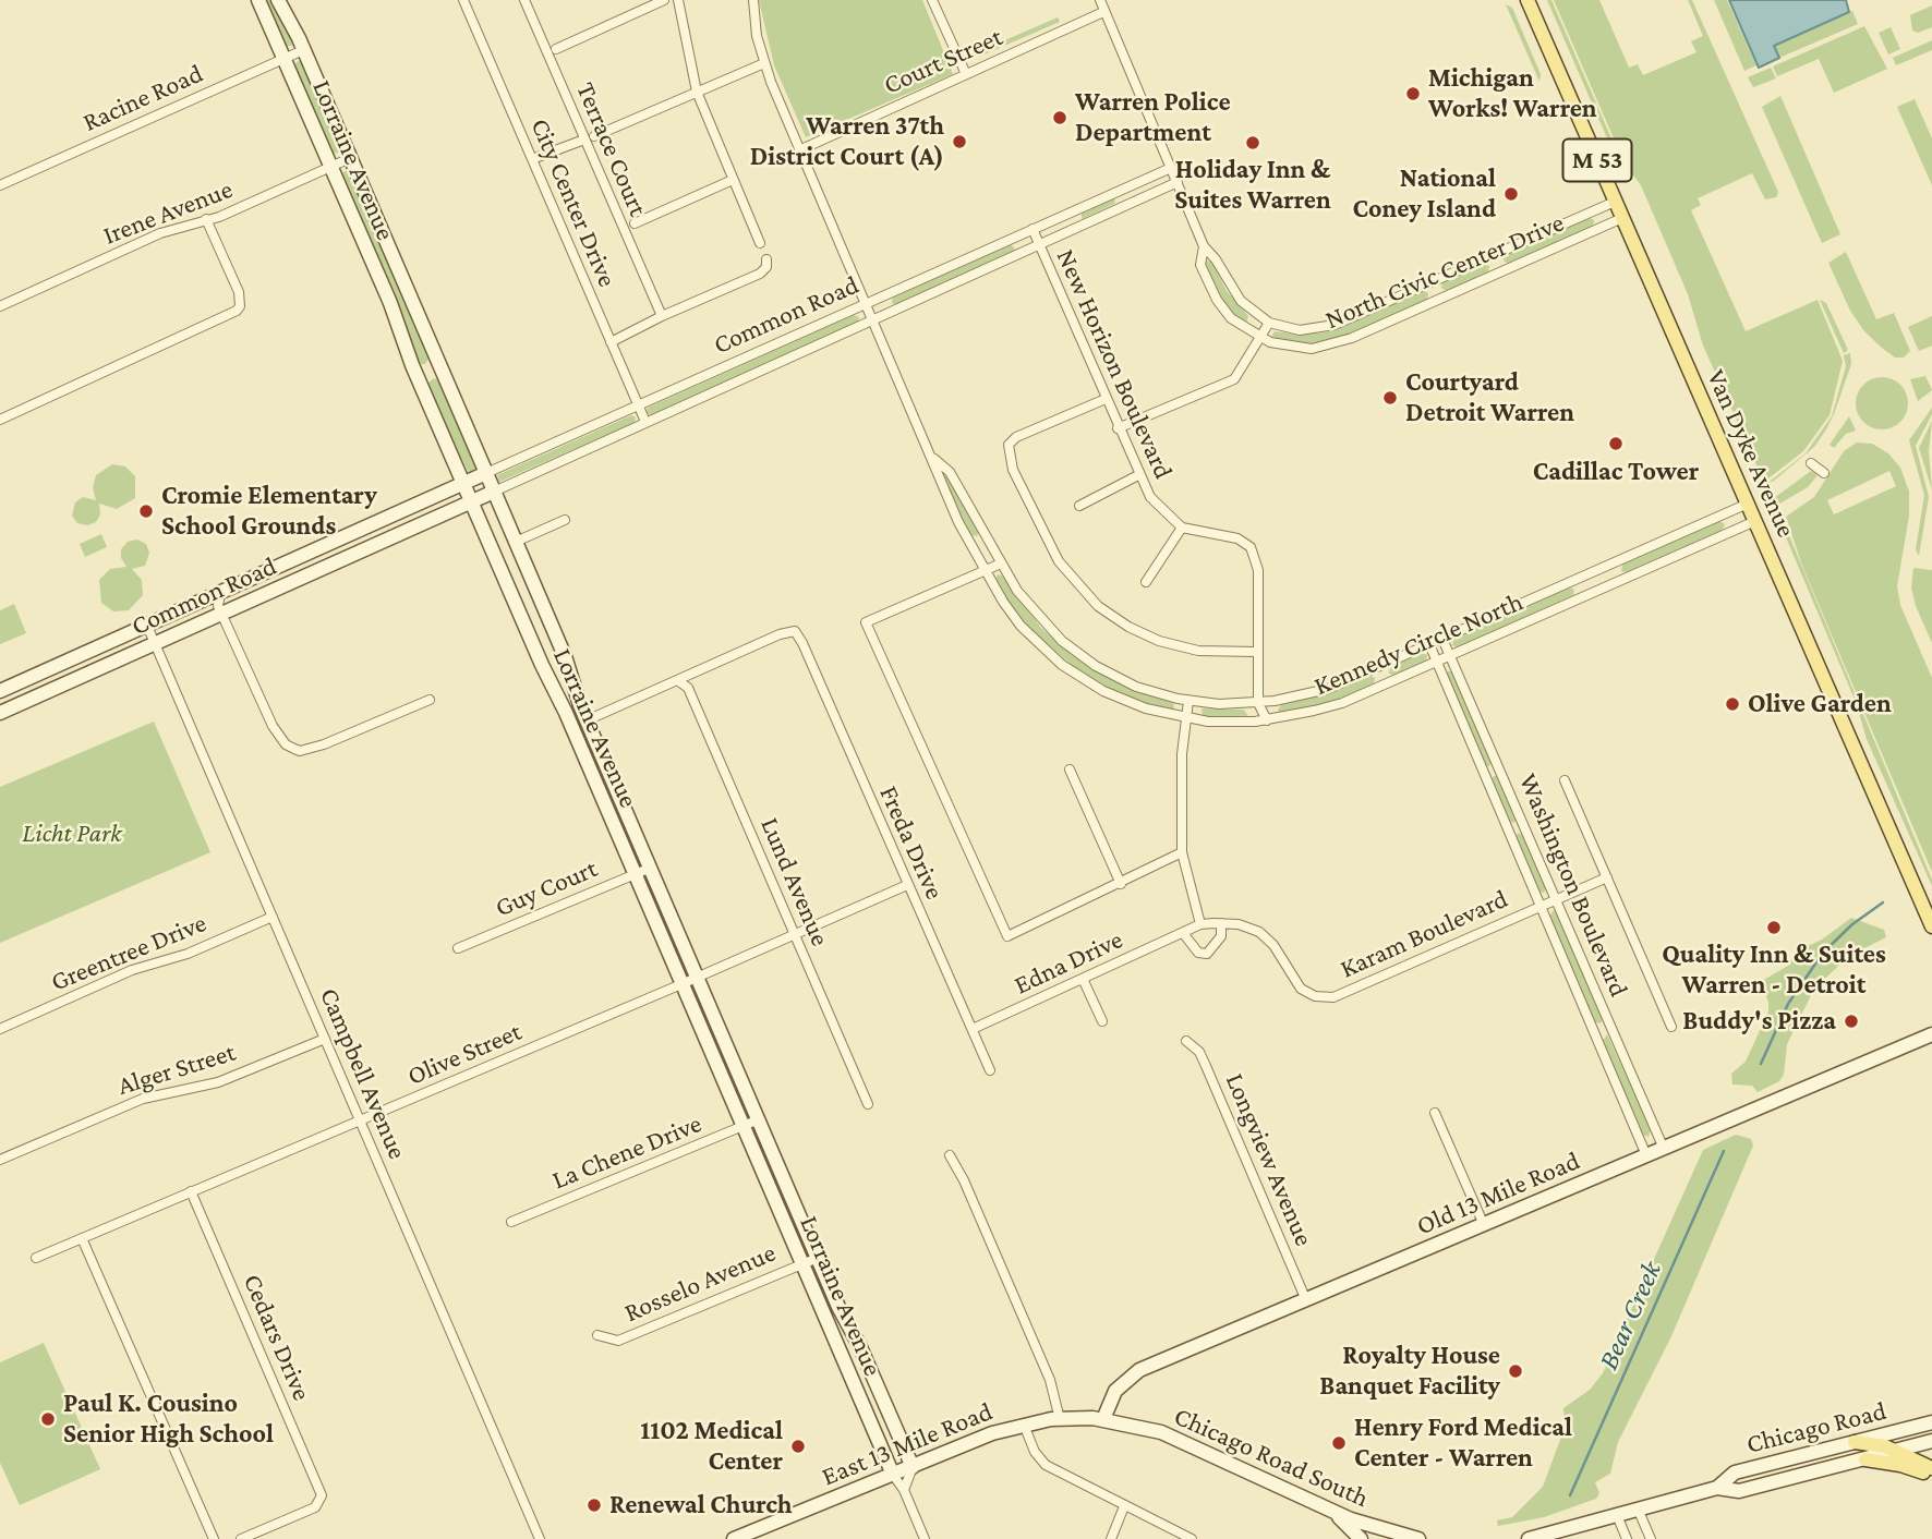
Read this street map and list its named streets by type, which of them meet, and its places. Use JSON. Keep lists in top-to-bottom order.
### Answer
{
  "streets": {
    "main road": ["M 53", "Van Dyke Avenue"],
    "street": [
      "Court Street",
      "Racine Road",
      "Terrace Court",
      "Lorraine Avenue",
      "City Center Drive",
      "Irene Avenue",
      "North Civic Center Drive",
      "Common Road",
      "New Horizon Boulevard",
      "Kennedy Circle North",
      "Freda Drive",
      "Lund Avenue",
      "Washington Boulevard",
      "Guy Court",
      "Karam Boulevard",
      "Greentree Drive",
      "Edna Drive",
      "Olive Street",
      "Alger Street",
      "Campbell Avenue",
      "La Chene Drive",
      "Longview Avenue",
      "Old 13 Mile Road",
      "Rosselo Avenue",
      "Cedars Drive",
      "Chicago Road",
      "East 13 Mile Road",
      "Chicago Road South"
    ]
  },
  "crossings": [
    ["Court Street", "North Civic Center Drive"],
    ["Court Street", "Kennedy Circle North"],
    ["Racine Road", "Lorraine Avenue"],
    ["Lorraine Avenue", "Irene Avenue"],
    ["Lorraine Avenue", "Common Road"],
    ["Lorraine Avenue", "Guy Court"],
    ["Lorraine Avenue", "Olive Street"],
    ["Lorraine Avenue", "La Chene Drive"],
    ["Lorraine Avenue", "Rosselo Avenue"],
    ["Lorraine Avenue", "East 13 Mile Road"],
    ["City Center Drive", "Common Road"],
    ["North Civic Center Drive", "Common Road"],
    ["North Civic Center Drive", "Van Dyke Avenue"],
    ["Common Road", "New Horizon Boulevard"],
    ["Common Road", "Kennedy Circle North"],
    ["Common Road", "Campbell Avenue"],
    ["Van Dyke Avenue", "Kennedy Circle North"],
    ["Kennedy Circle North", "Washington Boulevard"],
    ["Freda Drive", "Lund Avenue"],
    ["Freda Drive", "Edna Drive"],
    ["Freda Drive", "Olive Street"],
    ["Lund Avenue", "Olive Street"],
    ["Washington Boulevard", "Karam Boulevard"],
    ["Washington Boulevard", "Old 13 Mile Road"],
    ["Karam Boulevard", "Edna Drive"],
    ["Greentree Drive", "Campbell Avenue"],
    ["Olive Street", "Campbell Avenue"],
    ["Olive Street", "Cedars Drive"],
    ["Alger Street", "Campbell Avenue"],
    ["Longview Avenue", "Old 13 Mile Road"],
    ["Old 13 Mile Road", "East 13 Mile Road"],
    ["Old 13 Mile Road", "Chicago Road South"],
    ["East 13 Mile Road", "Chicago Road South"]
  ],
  "water": ["Bear Creek"],
  "parks": ["Licht Park"],
  "places": [
    "Michigan Works! Warren",
    "Warren Police Department",
    "Warren 37th District Court (A)",
    "Holiday Inn & Suites Warren",
    "National Coney Island",
    "Courtyard Detroit Warren",
    "Cadillac Tower",
    "Cromie Elementary School Grounds",
    "Olive Garden",
    "Quality Inn & Suites Warren - Detroit",
    "Buddy's Pizza",
    "Royalty House Banquet Facility",
    "Paul K. Cousino Senior High School",
    "Henry Ford Medical Center - Warren",
    "1102 Medical Center",
    "Renewal Church"
  ]
}
